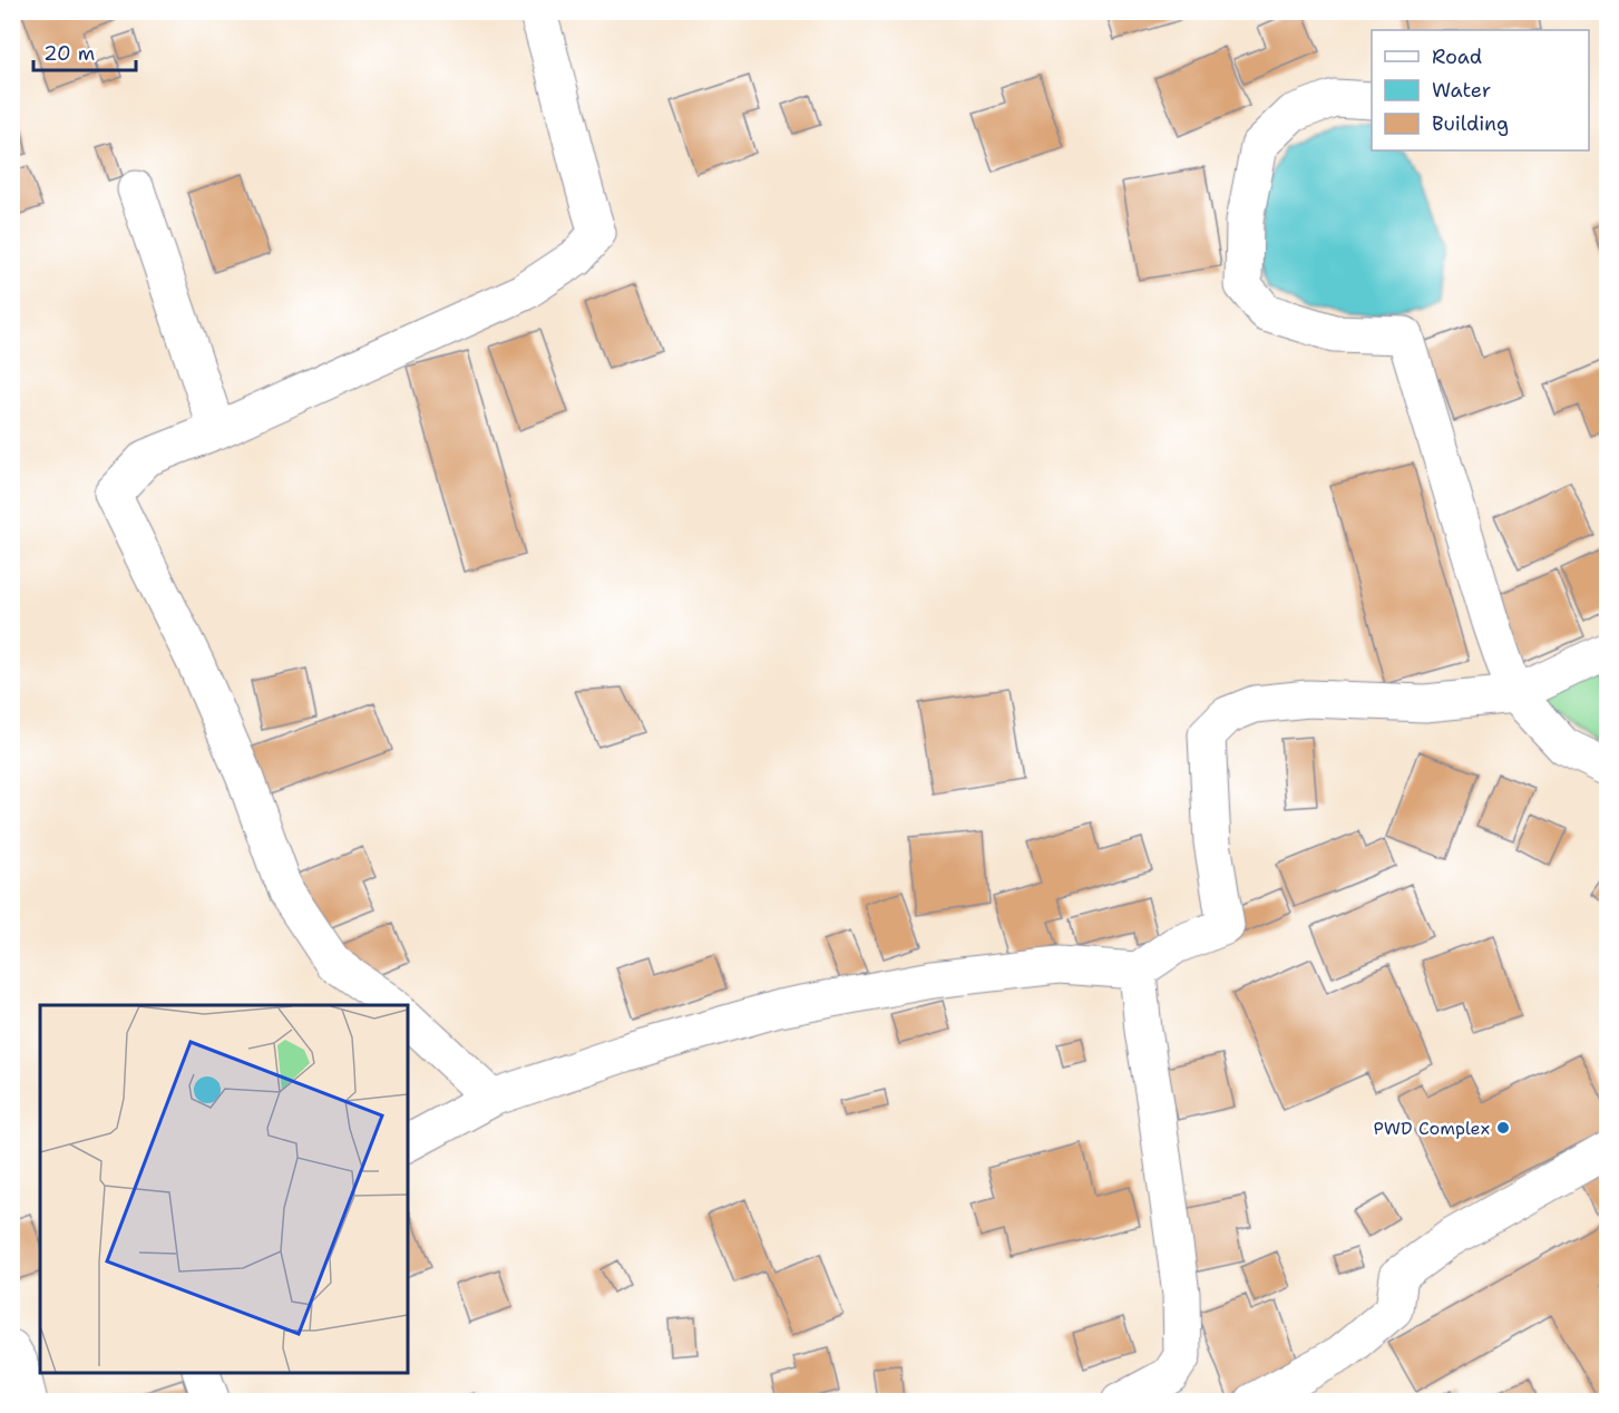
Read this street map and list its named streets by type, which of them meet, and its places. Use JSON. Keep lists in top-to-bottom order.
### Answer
{
  "places": ["PWD Complex"],
  "legend": ["Road", "Water", "Building"],
  "scale_bar": "20 m"
}
